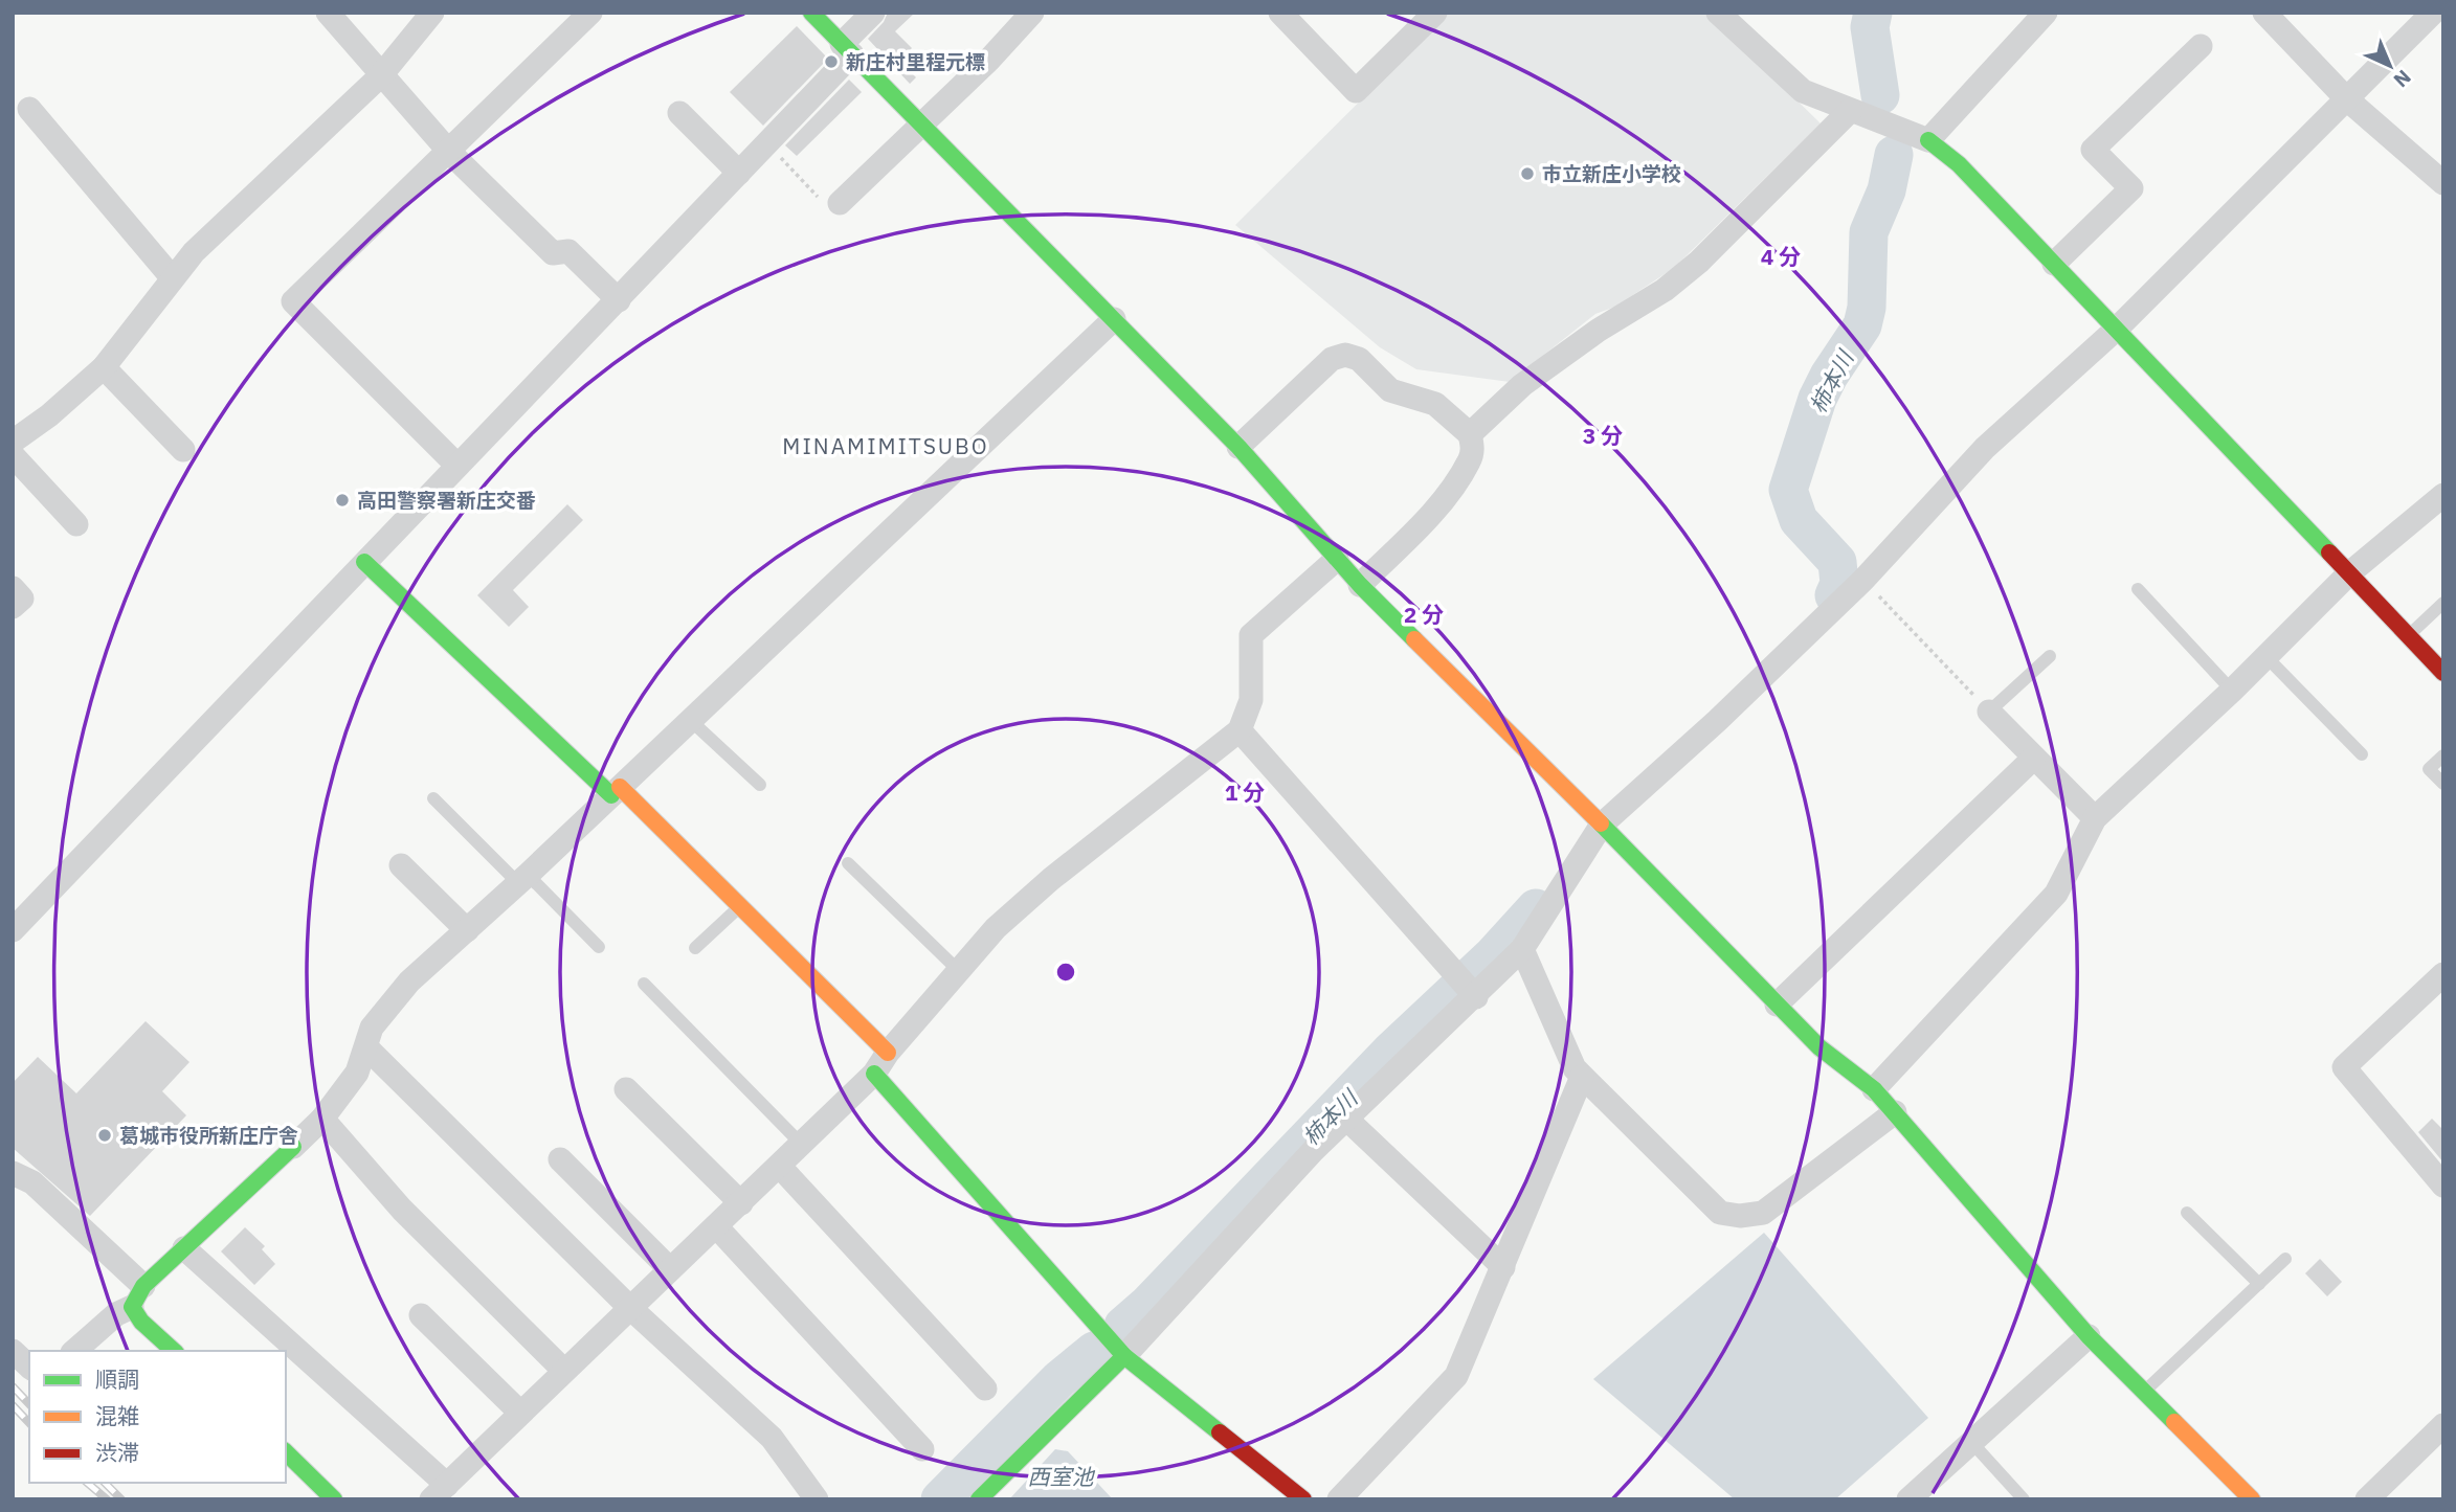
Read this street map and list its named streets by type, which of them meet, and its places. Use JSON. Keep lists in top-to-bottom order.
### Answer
{
  "districts": ["MINAMIMITSUBO"],
  "water": ["柿本川", "西室池"],
  "places": [
    "新庄村里程元標",
    "市立新庄小学校",
    "高田警察署新庄交番",
    "葛城市役所新庄庁舎"
  ],
  "legend": ["順調", "混雑", "渋滞"],
  "north": "bottom right",
  "rings": [
    "4 分",
    "3 分",
    "2 分",
    "1 分"
  ]
}
